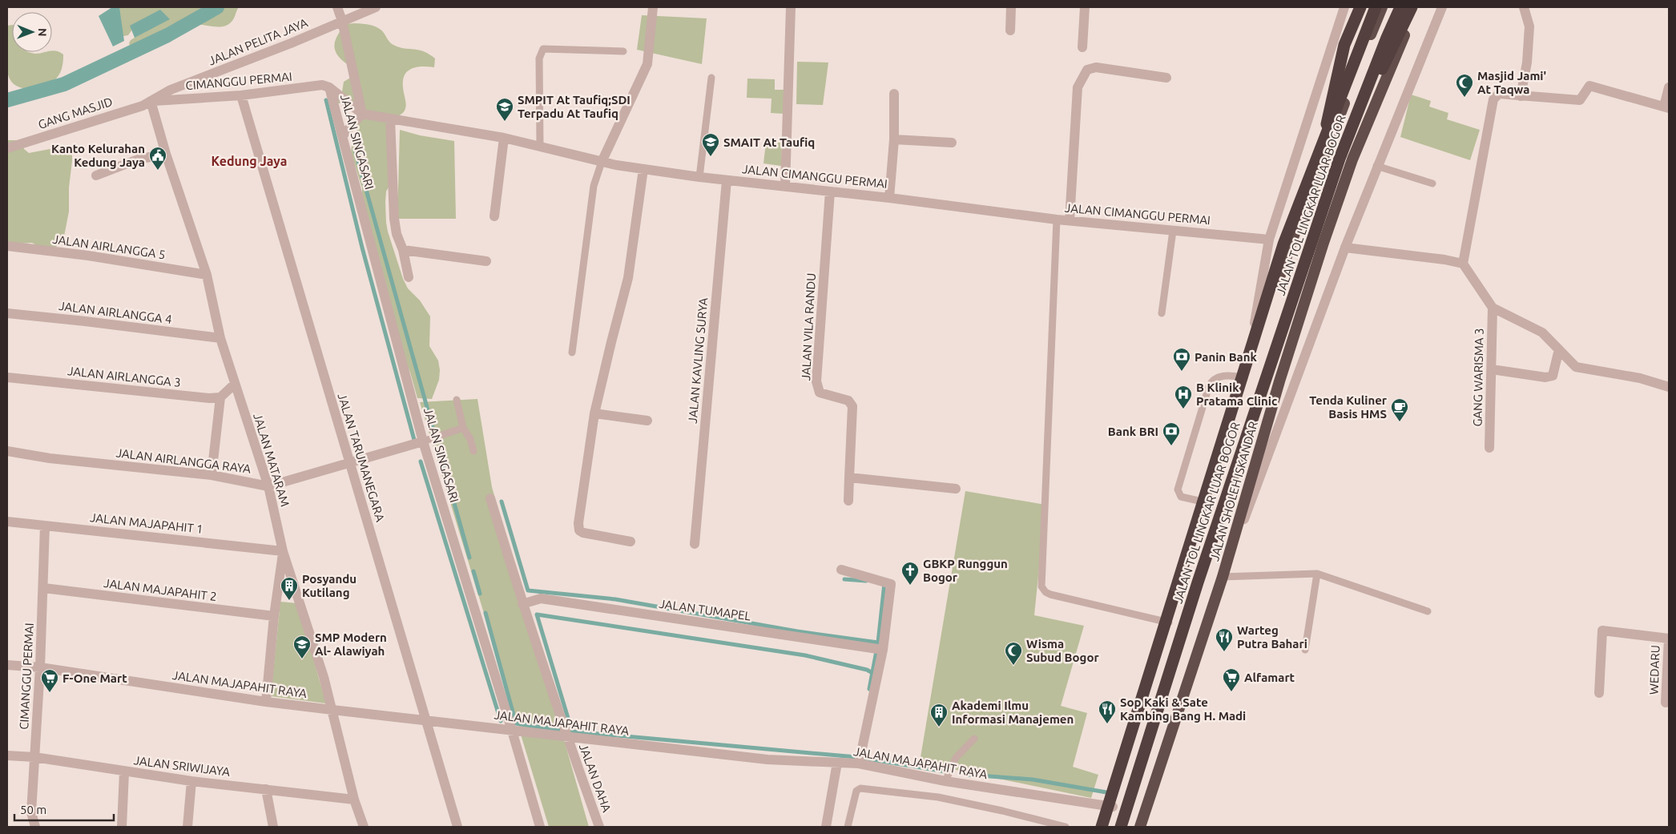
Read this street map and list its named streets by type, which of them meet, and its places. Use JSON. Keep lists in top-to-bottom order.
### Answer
{
  "streets": {
    "highway": ["JALAN TOL LINGKAR LUAR BOGOR", "JALAN SHOLEH ISKANDAR"],
    "street": [
      "JALAN PELITA JAYA",
      "CIMANGGU PERMAI",
      "GANG MASJID",
      "JALAN SINGASARI",
      "JALAN CIMANGGU PERMAI",
      "JALAN AIRLANGGA 5",
      "JALAN AIRLANGGA 4",
      "JALAN VILA RANDU",
      "JALAN KAVLING SURYA",
      "JALAN AIRLANGGA 3",
      "GANG WARISMA 3",
      "JALAN TARUMANEGARA",
      "JALAN MATARAM",
      "JALAN AIRLANGGA RAYA",
      "JALAN MAJAPAHIT 1",
      "JALAN MAJAPAHIT 2",
      "JALAN TUMAPEL",
      "WEDARU",
      "JALAN MAJAPAHIT RAYA",
      "JALAN SRIWIJAYA",
      "JALAN DAHA"
    ]
  },
  "crossings": [
    ["JALAN PELITA JAYA", "CIMANGGU PERMAI"],
    ["JALAN PELITA JAYA", "GANG MASJID"],
    ["JALAN PELITA JAYA", "JALAN MATARAM"],
    ["CIMANGGU PERMAI", "GANG MASJID"],
    ["CIMANGGU PERMAI", "JALAN SINGASARI"],
    ["CIMANGGU PERMAI", "JALAN CIMANGGU PERMAI"],
    ["CIMANGGU PERMAI", "JALAN TARUMANEGARA"],
    ["CIMANGGU PERMAI", "JALAN MATARAM"],
    ["CIMANGGU PERMAI", "JALAN MAJAPAHIT 1"],
    ["CIMANGGU PERMAI", "JALAN MAJAPAHIT 2"],
    ["CIMANGGU PERMAI", "JALAN MAJAPAHIT RAYA"],
    ["CIMANGGU PERMAI", "JALAN SRIWIJAYA"],
    ["GANG MASJID", "JALAN MATARAM"],
    ["JALAN SINGASARI", "JALAN CIMANGGU PERMAI"],
    ["JALAN SINGASARI", "JALAN AIRLANGGA RAYA"],
    ["JALAN SINGASARI", "JALAN MAJAPAHIT RAYA"],
    ["JALAN CIMANGGU PERMAI", "JALAN VILA RANDU"],
    ["JALAN CIMANGGU PERMAI", "JALAN KAVLING SURYA"],
    ["JALAN AIRLANGGA 5", "JALAN MATARAM"],
    ["JALAN AIRLANGGA 4", "JALAN MATARAM"],
    ["JALAN TARUMANEGARA", "JALAN AIRLANGGA RAYA"],
    ["JALAN TARUMANEGARA", "JALAN MAJAPAHIT RAYA"],
    ["JALAN MATARAM", "JALAN AIRLANGGA RAYA"],
    ["JALAN MATARAM", "JALAN MAJAPAHIT 1"],
    ["JALAN MATARAM", "JALAN MAJAPAHIT RAYA"],
    ["JALAN MATARAM", "JALAN SRIWIJAYA"],
    ["JALAN SHOLEH ISKANDAR", "JALAN MAJAPAHIT RAYA"],
    ["JALAN MAJAPAHIT RAYA", "JALAN DAHA"]
  ],
  "districts": ["Kedung Jaya"],
  "places": {
    "mosque": ["Masjid Jami' At Taqwa", "Wisma Subud Bogor"],
    "school or university": ["SMPIT At Taufiq;SDI Terpadu At Taufiq", "SMAIT At Taufiq", "SMP Modern Al- Alawiyah"],
    "public building": ["Kanto Kelurahan Kedung Jaya"],
    "bank": ["Panin Bank", "Bank BRI"],
    "hospital": ["B Klinik Pratama Clinic"],
    "cafe": ["Tenda Kuliner Basis HMS"],
    "church": ["GBKP Runggun Bogor"],
    "building": ["Posyandu Kutilang", "Akademi Ilmu Informasi Manajemen"],
    "restaurant": ["Warteg Putra Bahari", "Sop Kaki & Sate Kambing Bang H. Madi"],
    "supermarket": ["Alfamart", "F-One Mart"]
  },
  "scale_bar": "50 m",
  "north": "right"
}
